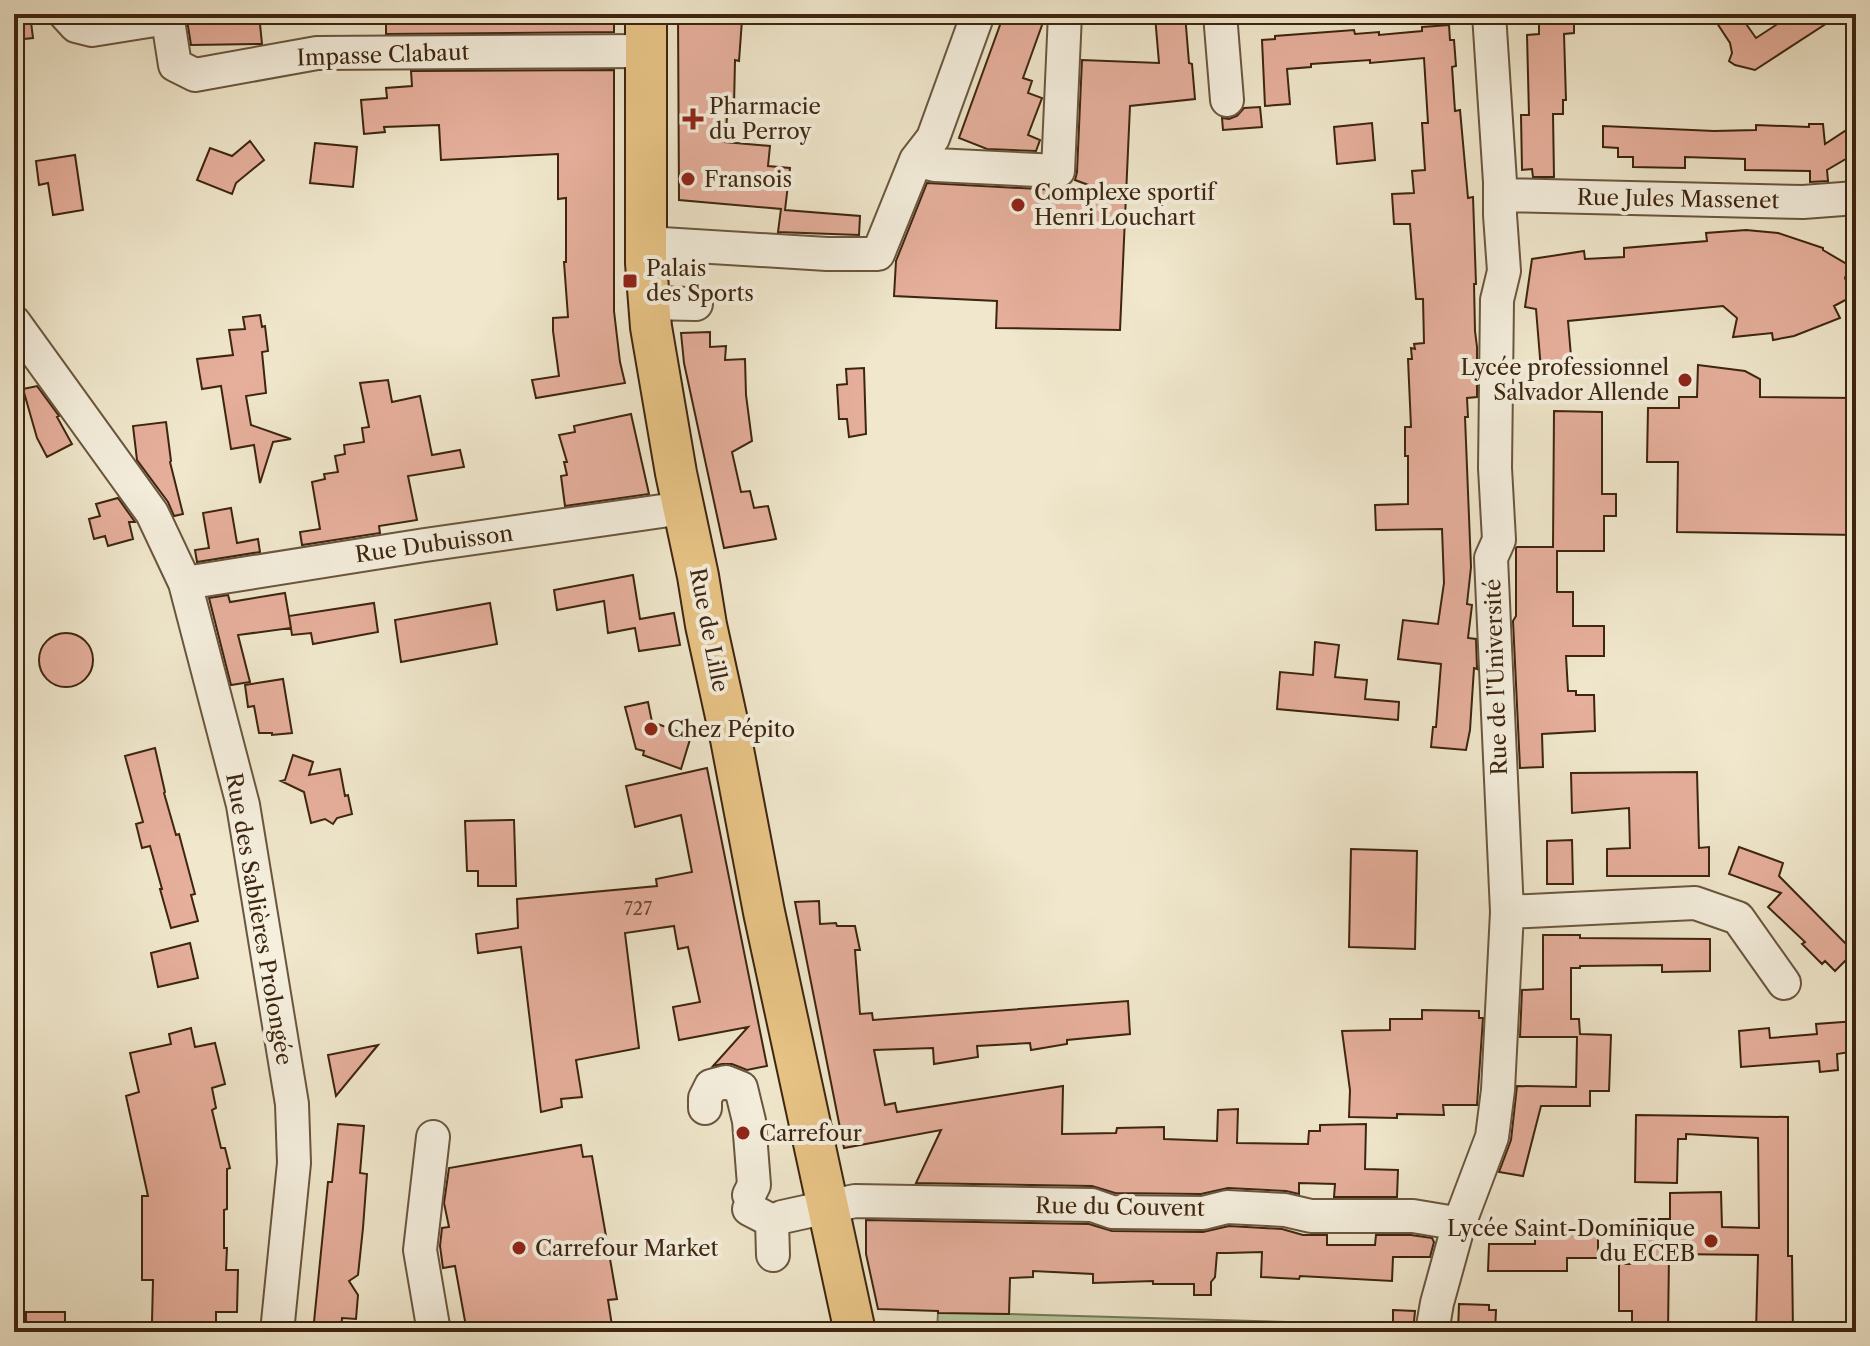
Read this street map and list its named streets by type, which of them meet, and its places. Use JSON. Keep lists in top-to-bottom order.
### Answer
{
  "streets": {
    "main road": ["Rue de Lille"],
    "street": [
      "Impasse Clabaut",
      "Rue Jules Massenet",
      "Rue Dubuisson",
      "Rue de l'Université",
      "Rue des Sablières Prolongée",
      "Rue du Couvent"
    ]
  },
  "crossings": [
    ["Impasse Clabaut", "Rue de Lille"],
    ["Rue Jules Massenet", "Rue de l'Université"],
    ["Rue Dubuisson", "Rue de Lille"],
    ["Rue Dubuisson", "Rue des Sablières Prolongée"],
    ["Rue de Lille", "Rue du Couvent"],
    ["Rue de l'Université", "Rue du Couvent"]
  ],
  "places": {
    "health": ["Pharmacie du Perroy"],
    "other": [
      "Fransois",
      "Complexe sportif Henri Louchart",
      "Lycée professionnel Salvador Allende",
      "Chez Pépito",
      "Carrefour",
      "Lycée Saint-Dominique du ECEB",
      "Carrefour Market"
    ],
    "transit": ["Palais des Sports"]
  },
  "house_numbers": ["727"]
}
